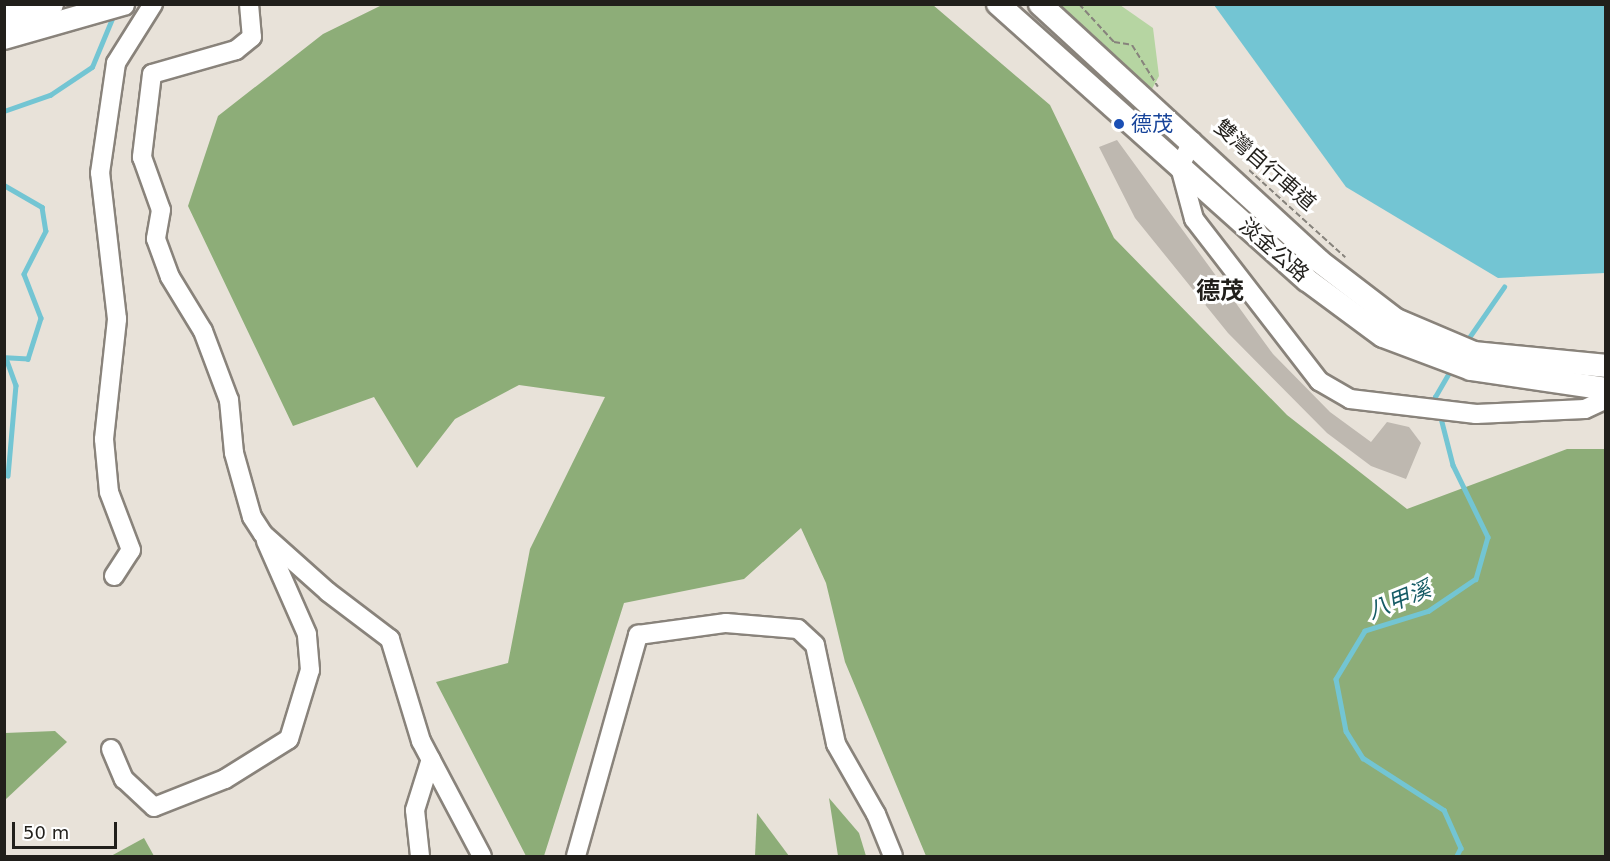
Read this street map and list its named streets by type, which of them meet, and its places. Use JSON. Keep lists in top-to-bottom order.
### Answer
{
  "streets": {
    "main road": ["淡金公路"],
    "path": ["雙灣自行車道"]
  },
  "districts": ["德茂"],
  "water": ["八甲溪"],
  "places": ["德茂"],
  "scale_bar": "50 m"
}
